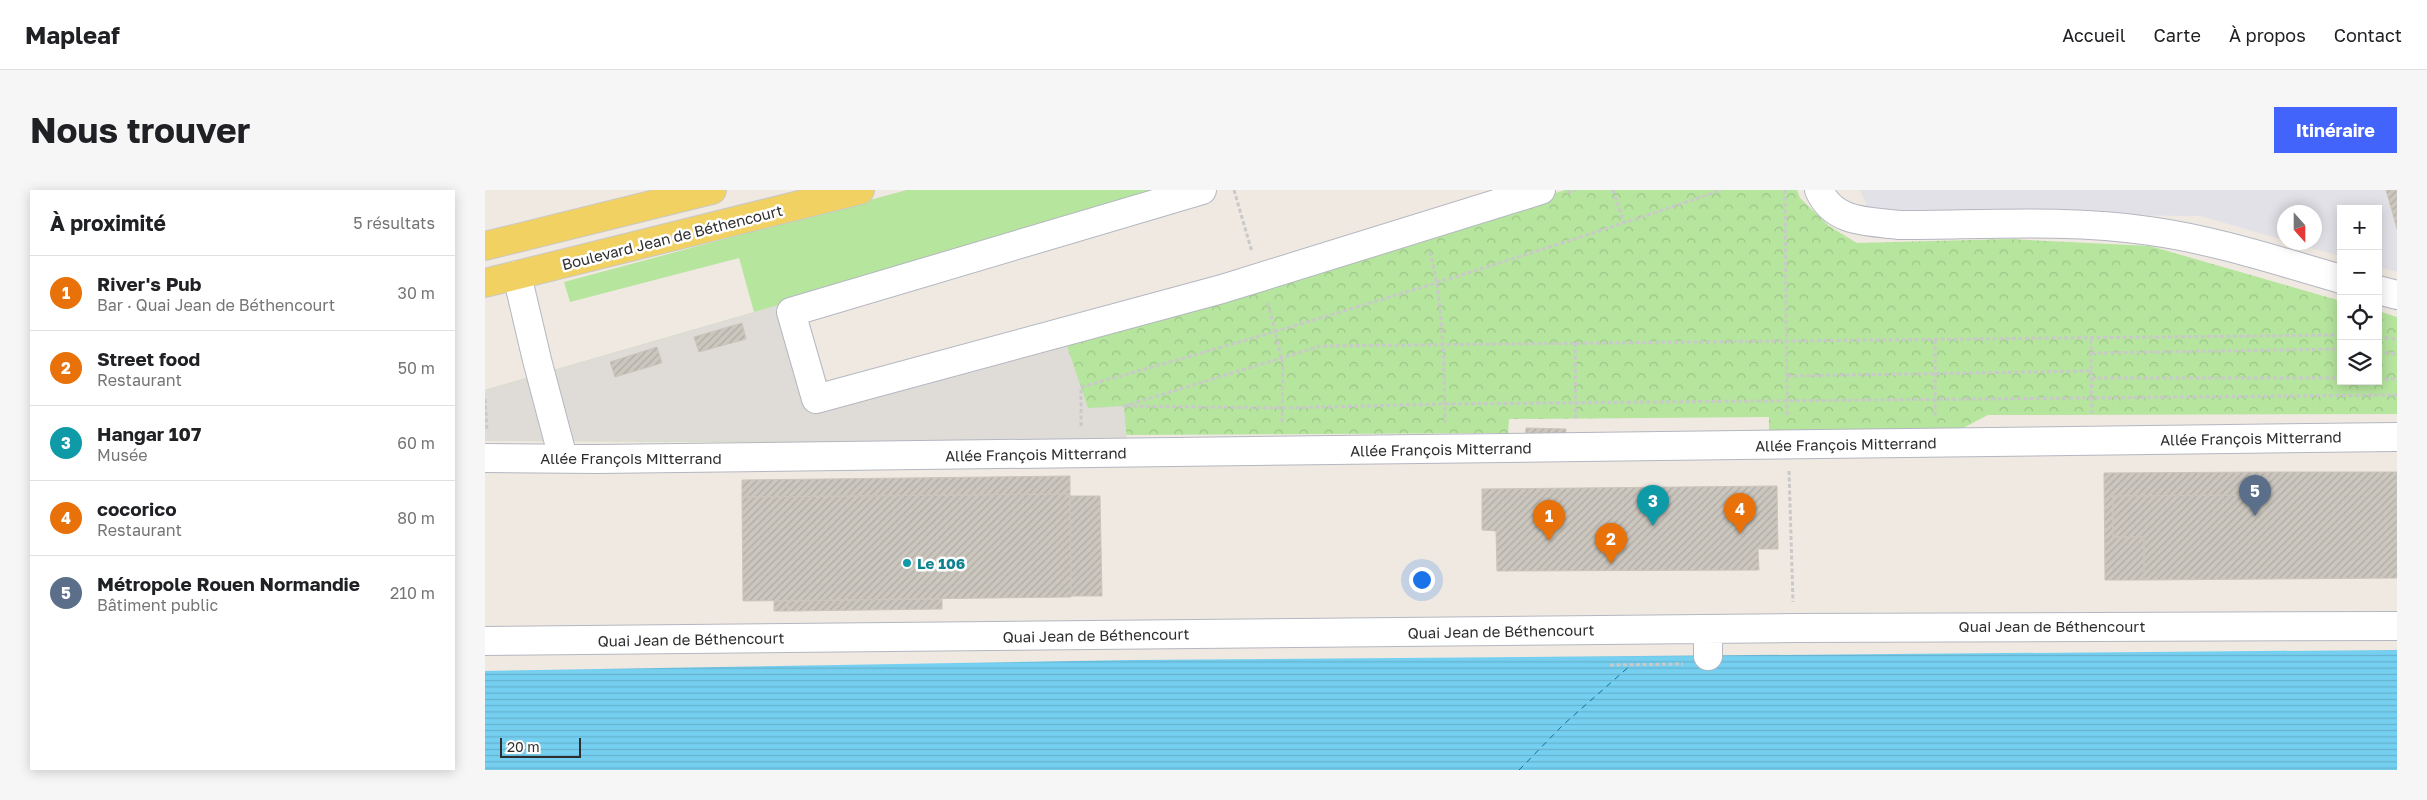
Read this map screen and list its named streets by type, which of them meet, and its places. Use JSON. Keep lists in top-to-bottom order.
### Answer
{
  "streets": {
    "main road": ["Boulevard Jean de Béthencourt"],
    "street": ["Allée François Mitterrand", "Quai Jean de Béthencourt"]
  },
  "places": ["Le 106"],
  "scale_bar": "20 m",
  "north": "bottom",
  "page": {
    "header": "Mapleaf",
    "nav": [
      "Accueil",
      "Carte",
      "À propos",
      "Contact"
    ],
    "buttons": "Itinéraire",
    "title": "Nous trouver",
    "heading": ["À proximité", "5 résultats"],
    "map_buttons": ["+", "−"],
    "list": [
      {
        "mark": "1",
        "name": "River's Pub",
        "note": "Bar · Quai Jean de Béthencourt",
        "value": "30 m"
      },
      {
        "mark": "2",
        "name": "Street food",
        "note": "Restaurant",
        "value": "50 m"
      },
      {
        "mark": "3",
        "name": "Hangar 107",
        "note": "Musée",
        "value": "60 m"
      },
      {
        "mark": "4",
        "name": "cocorico",
        "note": "Restaurant",
        "value": "80 m"
      },
      {
        "mark": "5",
        "name": "Métropole Rouen Normandie",
        "note": "Bâtiment public",
        "value": "210 m"
      }
    ],
    "pins": [
      "5",
      "3",
      "4",
      "1",
      "2"
    ],
    "scale": "20 m"
  }
}
